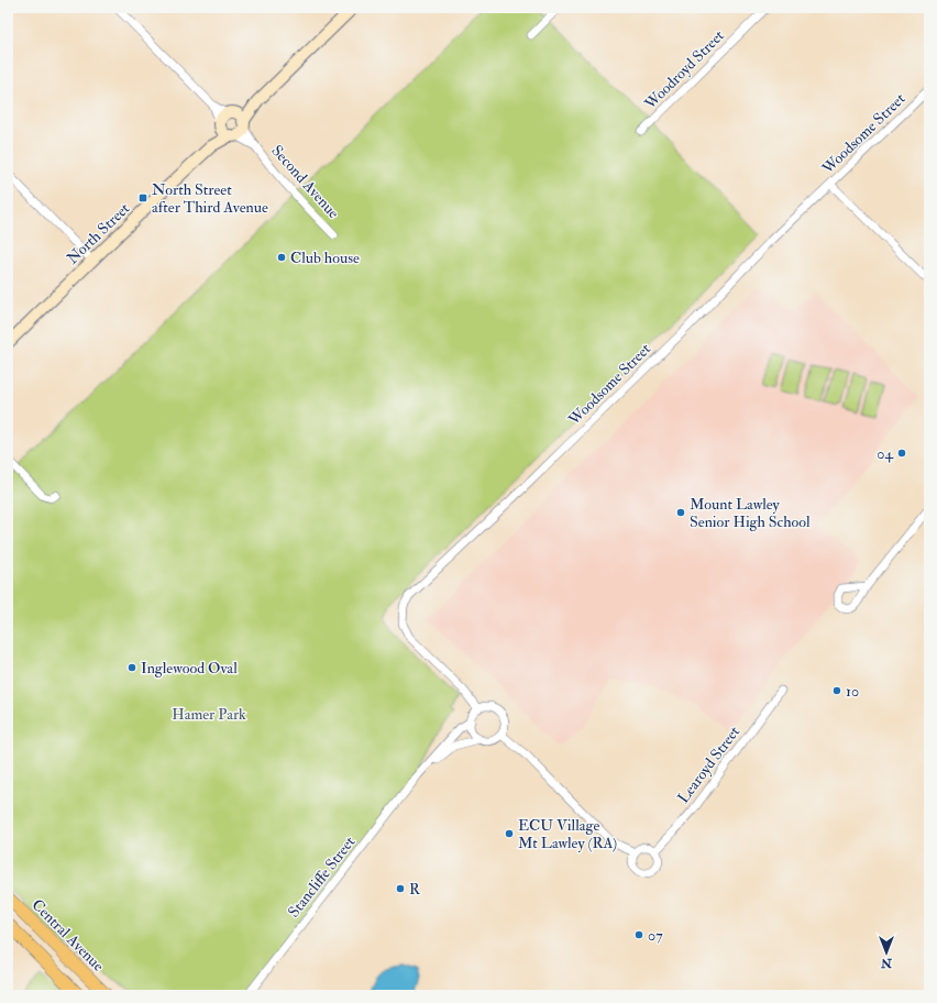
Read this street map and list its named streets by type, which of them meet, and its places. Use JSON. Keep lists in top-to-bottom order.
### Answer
{
  "streets": {
    "main road": ["North Street", "Central Avenue"],
    "street": [
      "Woodroyd Street",
      "Woodsome Street",
      "Second Avenue",
      "Learoyd Street",
      "Stancliffe Street"
    ]
  },
  "crossings": [
    ["Woodsome Street", "Stancliffe Street"],
    ["Second Avenue", "North Street"]
  ],
  "parks": ["Hamer Park"],
  "places": {
    "transit": ["North Street after Third Avenue"],
    "other": [
      "Club house",
      "04",
      "Mount Lawley Senior High School",
      "Inglewood Oval",
      "10",
      "ECU Village Mt Lawley (RA)",
      "R",
      "07"
    ]
  },
  "north": "bottom"
}
